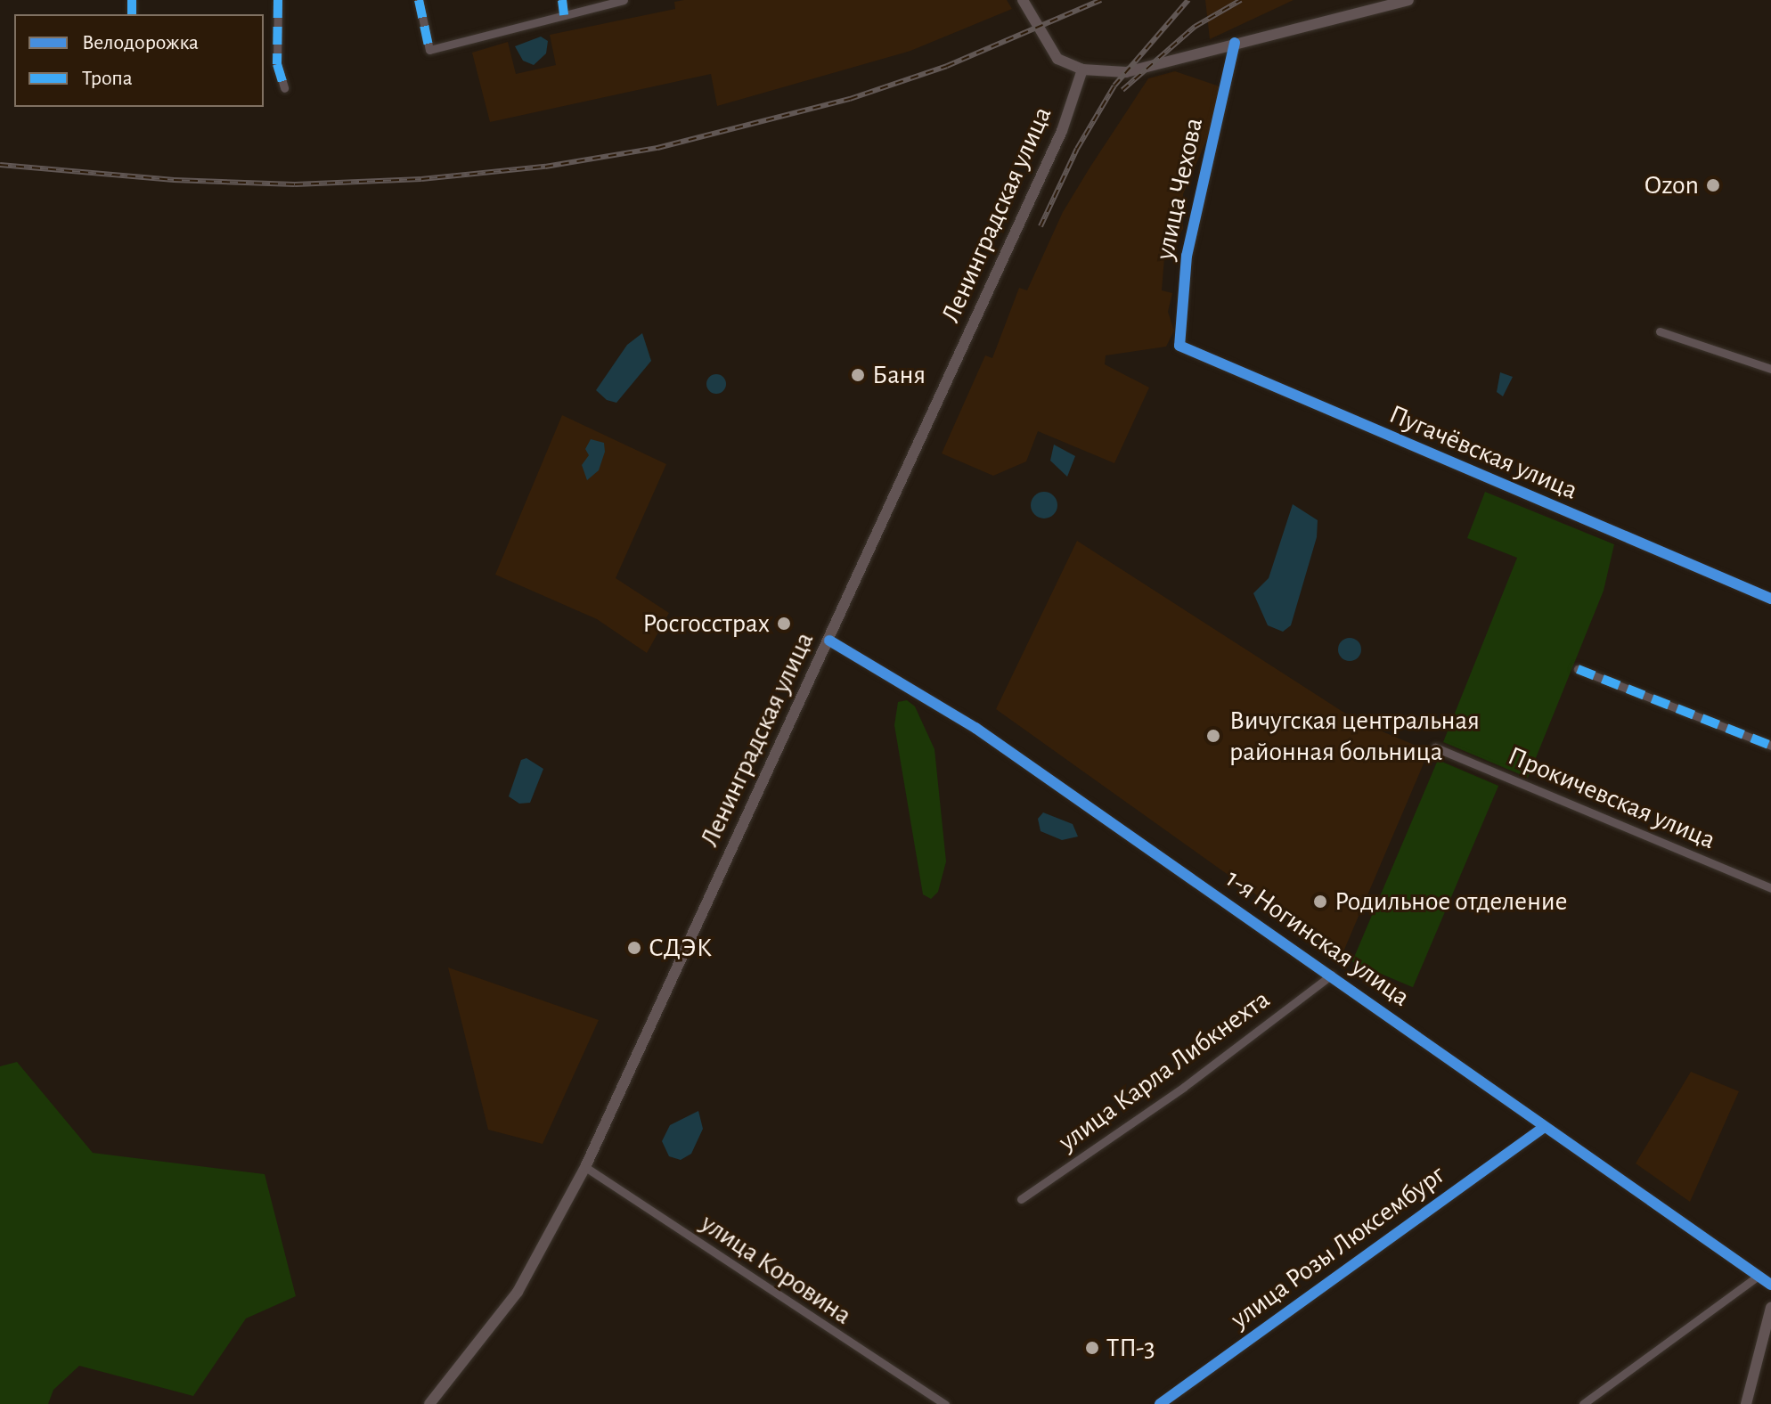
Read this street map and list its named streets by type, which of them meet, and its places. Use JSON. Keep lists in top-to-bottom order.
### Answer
{
  "streets": {
    "main road": ["Ленинградская улица"],
    "street": [
      "улица Чехова",
      "Пугачёвская улица",
      "Прокичевская улица",
      "1-я Ногинская улица",
      "улица Карла Либкнехта",
      "улица Розы Люксембург",
      "улица Коровина"
    ]
  },
  "crossings": [
    ["улица Чехова", "Пугачёвская улица"],
    ["Ленинградская улица", "1-я Ногинская улица"],
    ["Ленинградская улица", "улица Коровина"],
    ["1-я Ногинская улица", "улица Карла Либкнехта"],
    ["1-я Ногинская улица", "улица Розы Люксембург"]
  ],
  "places": [
    "Ozon",
    "Баня",
    "Росгосстрах",
    "Вичугская центральная районная больница",
    "Родильное отделение",
    "СДЭК",
    "ТП-3"
  ],
  "legend": ["Велодорожка", "Тропа"]
}
